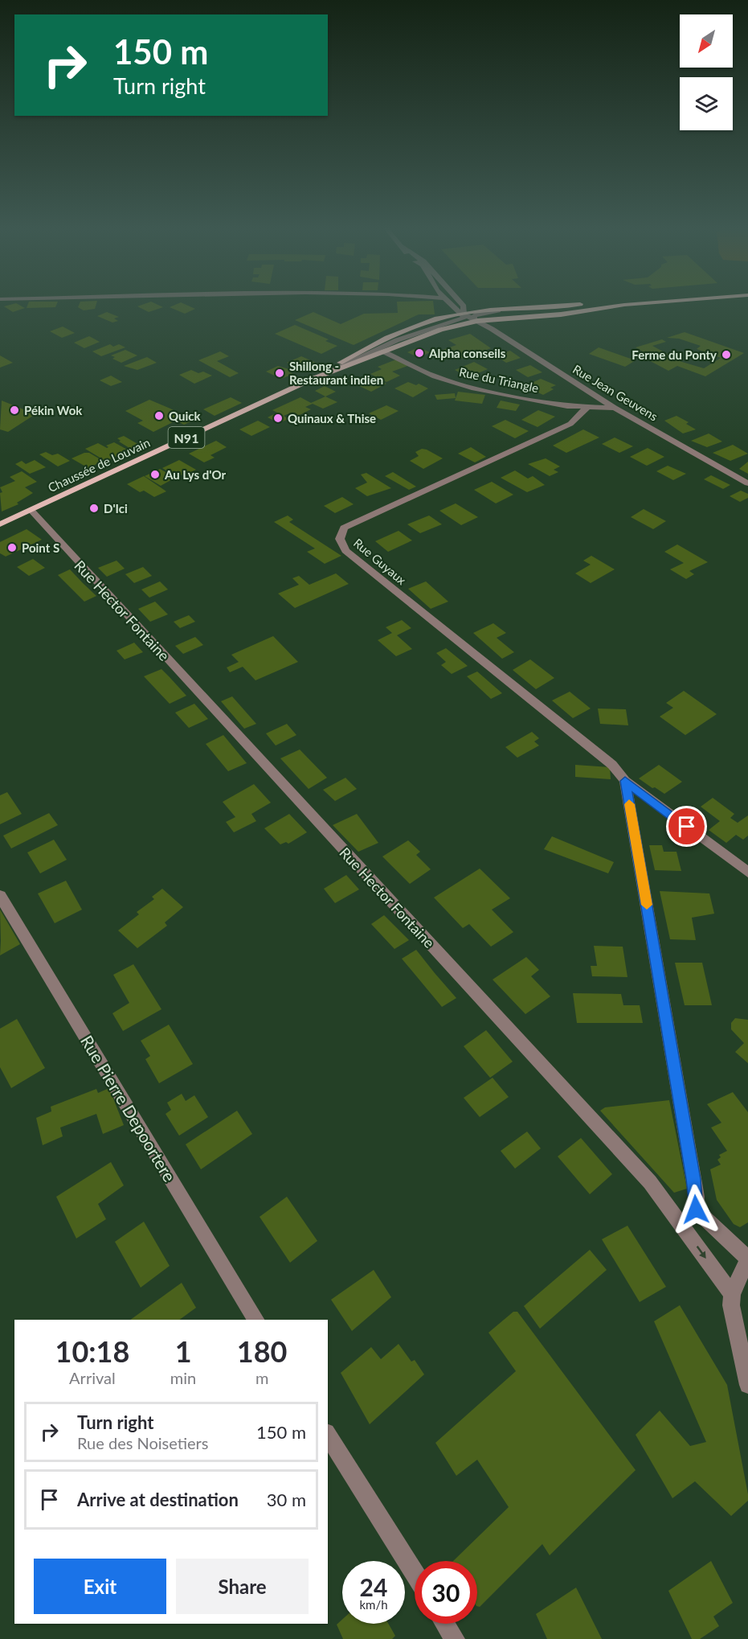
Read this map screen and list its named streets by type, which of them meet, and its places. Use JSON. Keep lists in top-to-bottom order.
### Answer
{
  "streets": {
    "main road": ["N91", "Chaussée de Louvain"],
    "street": [
      "Rue du Triangle",
      "Rue Jean Geuvens",
      "Rue Guyaux",
      "Rue Hector Fontaine",
      "Rue Pierre Depoortere"
    ]
  },
  "crossings": [
    ["Rue du Triangle", "Rue Jean Geuvens"],
    ["Rue du Triangle", "Chaussée de Louvain"],
    ["Rue du Triangle", "Rue Guyaux"],
    ["Rue Jean Geuvens", "Chaussée de Louvain"],
    ["Chaussée de Louvain", "Rue Hector Fontaine"]
  ],
  "places": [
    "Alpha conseils",
    "Ferme du Ponty",
    "Shillong - Restaurant indien",
    "Pékin Wok",
    "Quick",
    "Quinaux & Thise",
    "Au Lys d'Or",
    "D'Ici",
    "Point S"
  ],
  "north": "bottom left",
  "page": {
    "turn": ["150 m", "Turn right"],
    "eta": [
      "10:18",
      "Arrival",
      "1",
      "min",
      "180",
      "m"
    ],
    "list": [
      {
        "name": "Turn right",
        "note": "Rue des Noisetiers",
        "value": "150 m"
      },
      {
        "name": "Arrive at destination",
        "value": "30 m"
      }
    ],
    "buttons": ["Exit", "Share"],
    "speed": "24 km/h",
    "limit": "30"
  }
}
